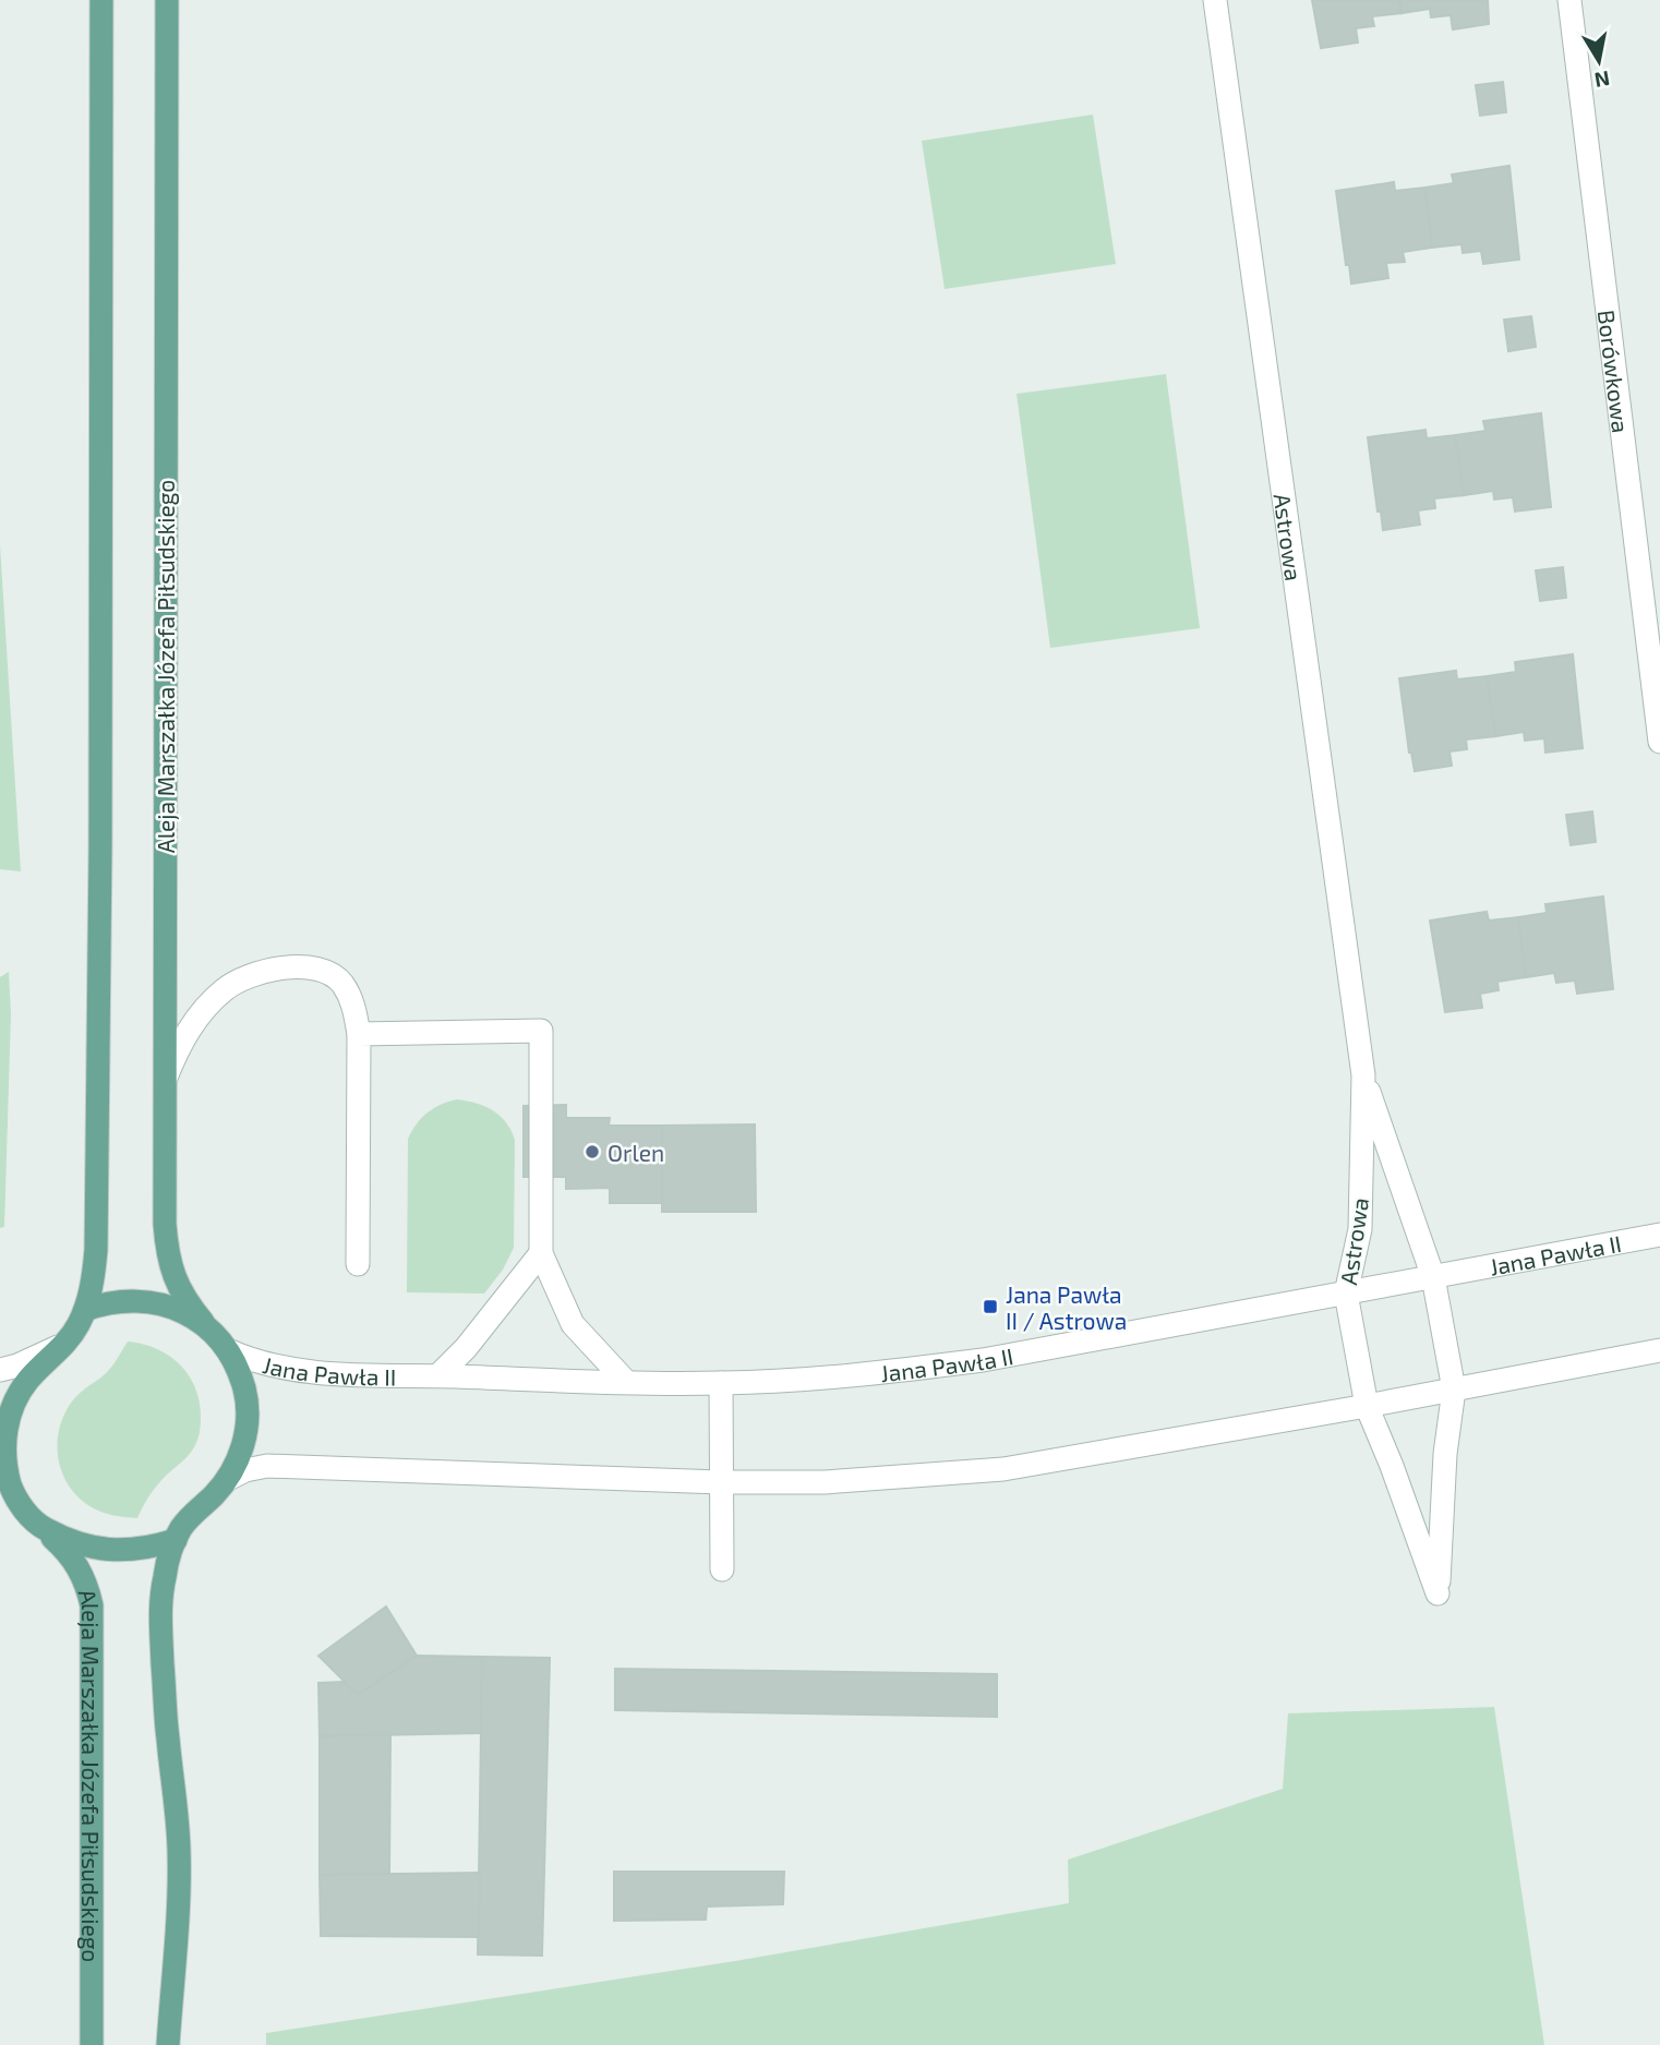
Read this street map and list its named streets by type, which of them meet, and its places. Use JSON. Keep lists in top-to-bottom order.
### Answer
{
  "streets": {
    "main road": ["Aleja Marszałka Józefa Piłsudskiego"],
    "street": ["Borówkowa", "Astrowa", "Jana Pawła II"]
  },
  "crossings": [
    ["Astrowa", "Jana Pawła II"],
    ["Aleja Marszałka Józefa Piłsudskiego", "Jana Pawła II"]
  ],
  "places": {
    "other": ["Orlen"],
    "transit": ["Jana Pawła II / Astrowa"]
  },
  "north": "bottom"
}
